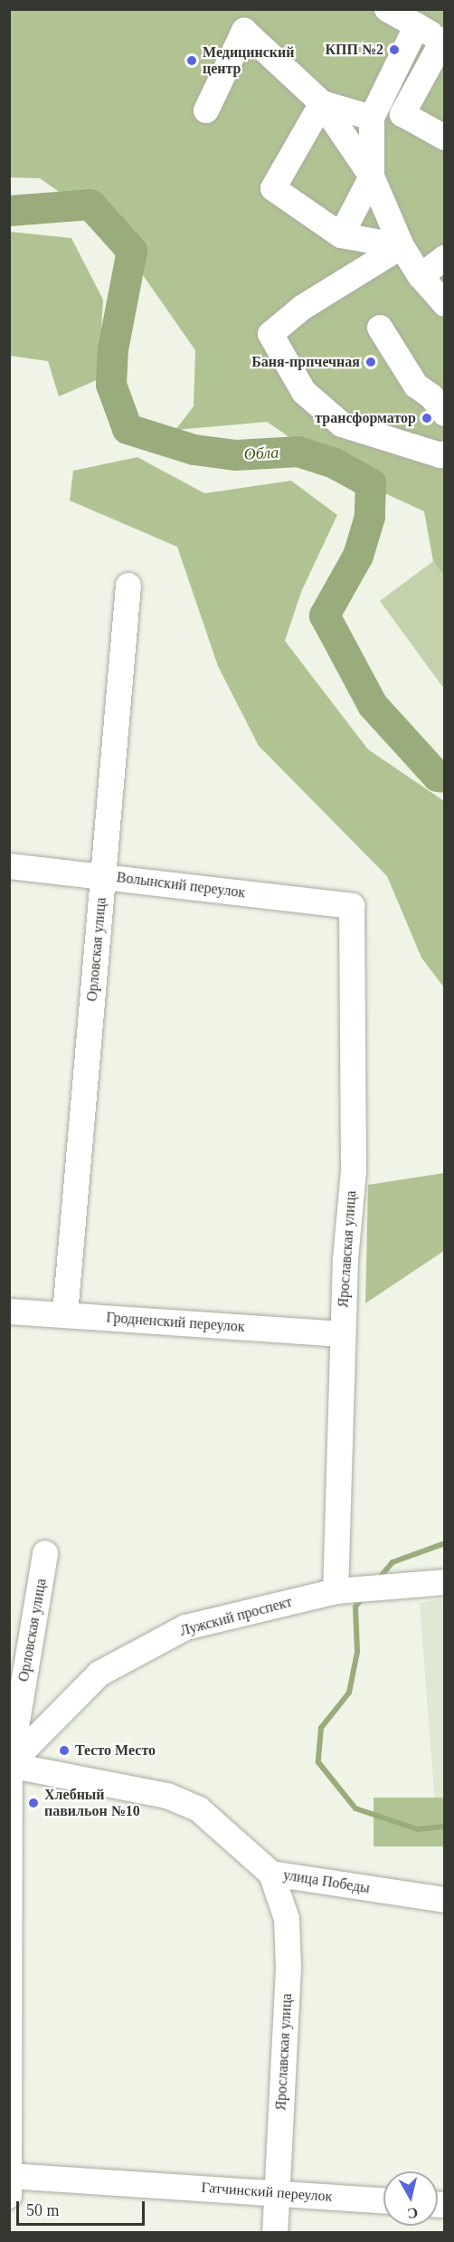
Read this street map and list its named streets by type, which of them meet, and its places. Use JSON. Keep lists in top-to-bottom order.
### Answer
{
  "streets": {
    "street": [
      "Волынский переулок",
      "Орловская улица",
      "Ярославская улица",
      "Гродненский переулок",
      "Лужский проспект",
      "улица Победы",
      "Гатчинский переулок"
    ]
  },
  "crossings": [
    ["Волынский переулок", "Орловская улица"],
    ["Волынский переулок", "Ярославская улица"],
    ["Орловская улица", "Гродненский переулок"],
    ["Орловская улица", "Лужский проспект"],
    ["Орловская улица", "улица Победы"],
    ["Орловская улица", "Гатчинский переулок"],
    ["Ярославская улица", "Гродненский переулок"],
    ["Ярославская улица", "Лужский проспект"],
    ["Ярославская улица", "улица Победы"],
    ["Ярославская улица", "Гатчинский переулок"],
    ["Лужский проспект", "улица Победы"]
  ],
  "water": ["Обла"],
  "places": [
    "КПП №2",
    "Медицинский центр",
    "Баня-прпчечная",
    "трансформатор",
    "Тесто Место",
    "Хлебный павильон №10"
  ],
  "scale_bar": "50 m",
  "north": "bottom"
}
